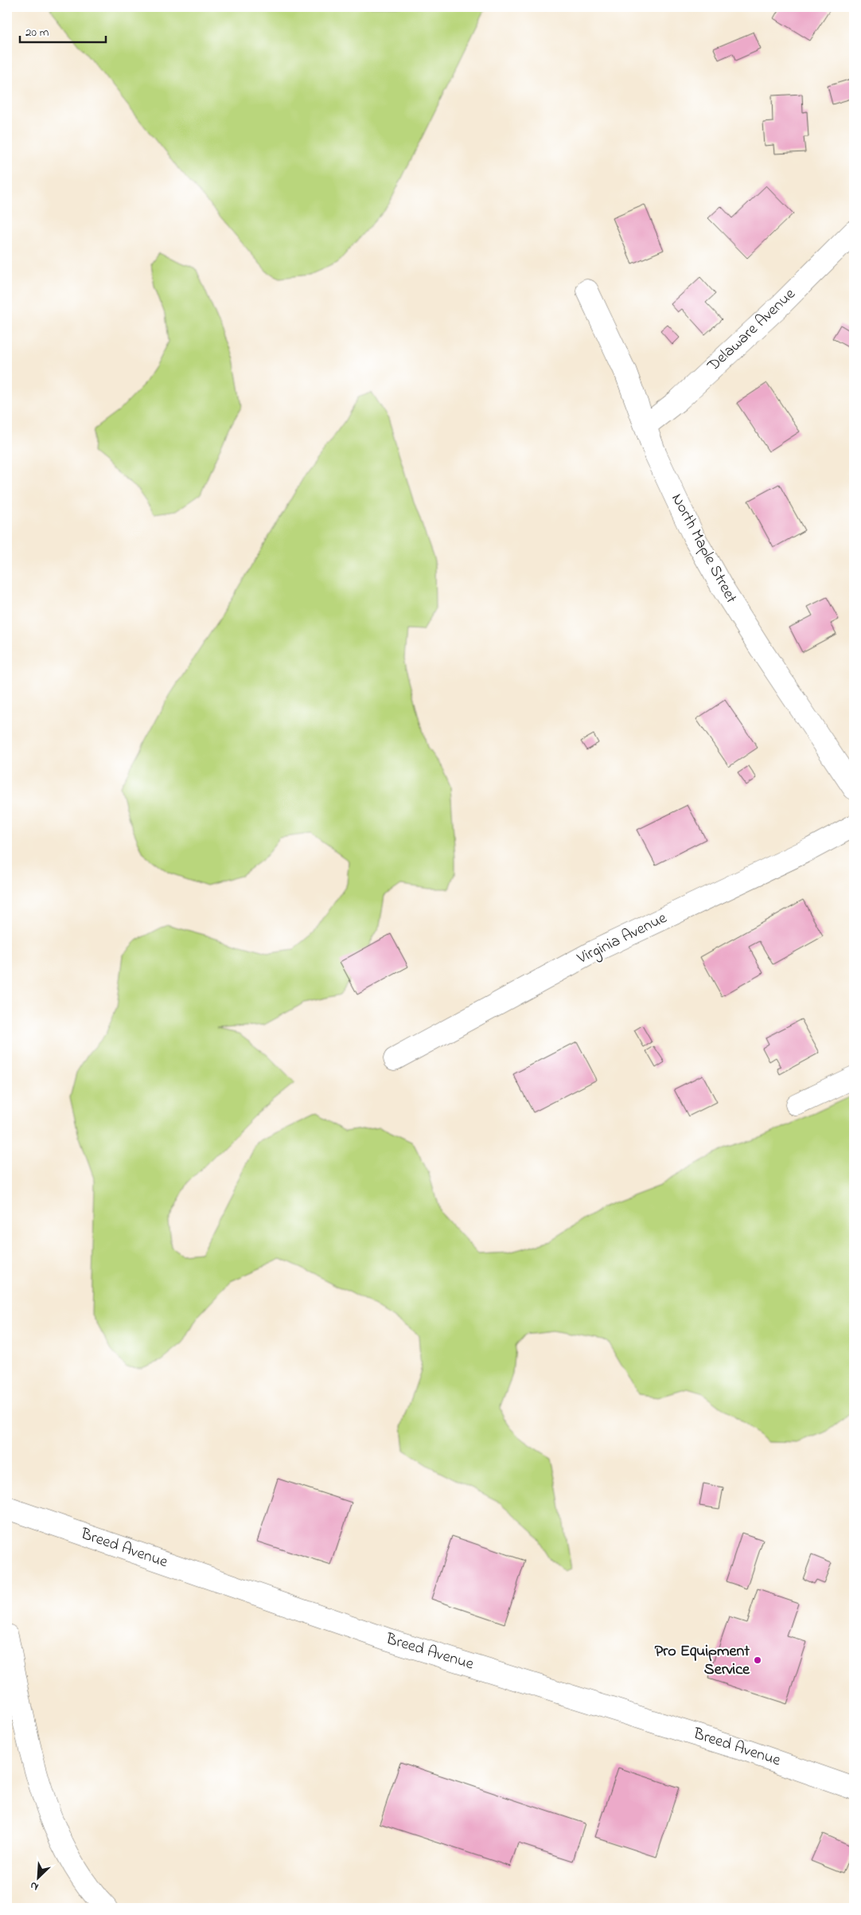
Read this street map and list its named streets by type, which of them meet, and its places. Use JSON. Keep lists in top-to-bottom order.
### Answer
{
  "streets": {
    "street": [
      "Delaware Avenue",
      "North Maple Street",
      "Virginia Avenue",
      "Breed Avenue"
    ]
  },
  "crossings": [
    ["Delaware Avenue", "North Maple Street"]
  ],
  "places": ["Pro Equipment Service"],
  "scale_bar": "20 m",
  "north": "bottom left"
}
